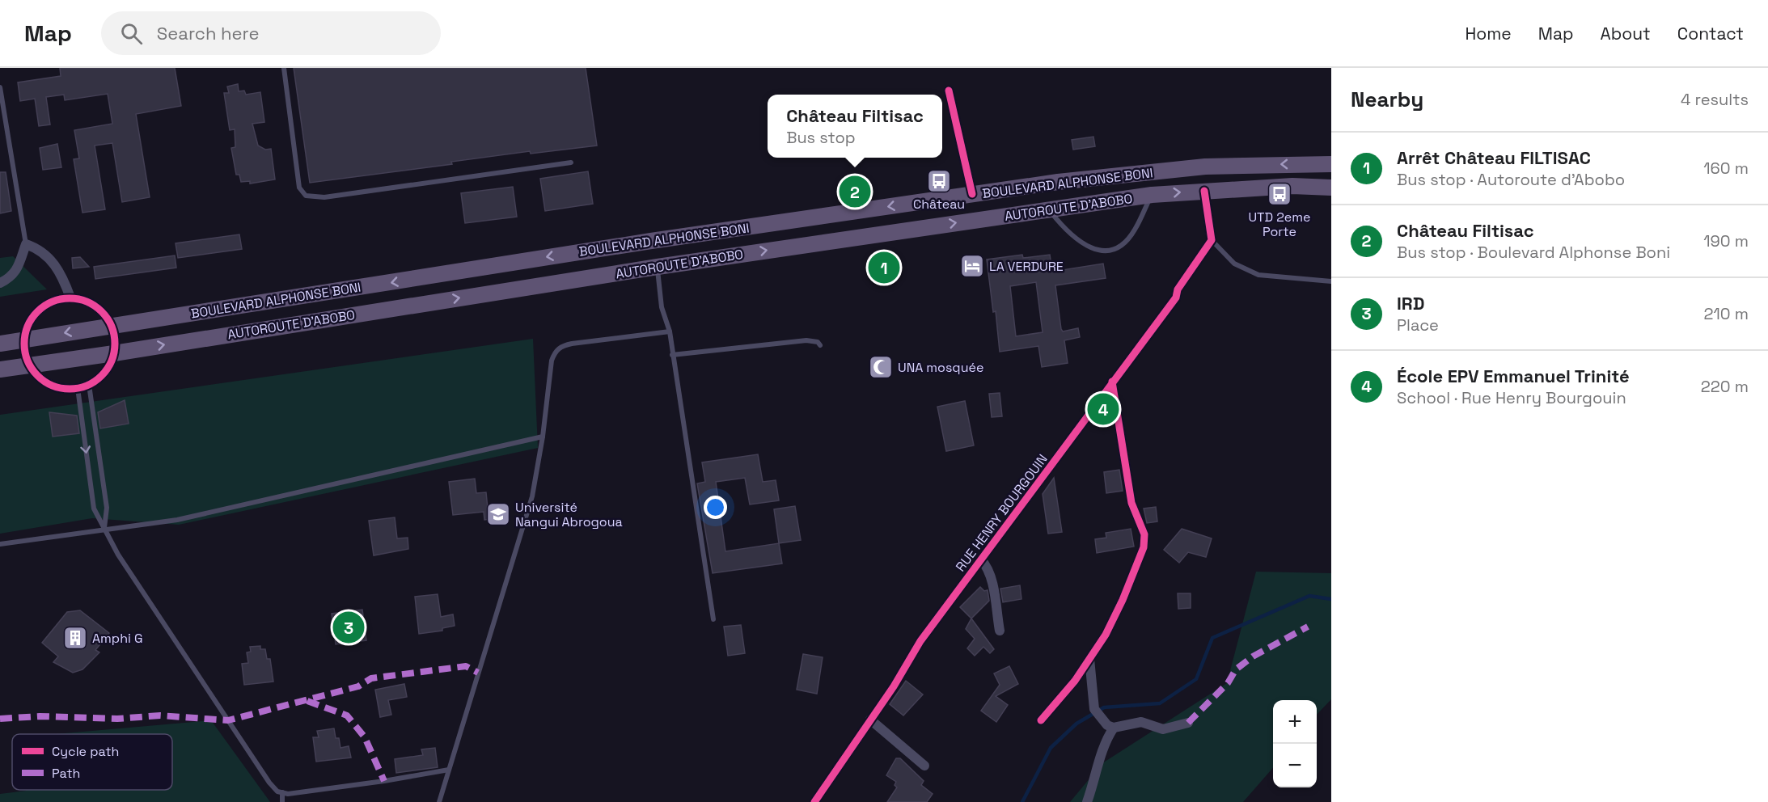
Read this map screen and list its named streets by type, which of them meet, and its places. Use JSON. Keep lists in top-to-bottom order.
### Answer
{
  "streets": {
    "main road": ["BOULEVARD ALPHONSE BONI", "AUTOROUTE D'ABOBO"],
    "street": ["RUE HENRY BOURGOUIN"]
  },
  "one_way": ["BOULEVARD ALPHONSE BONI", "AUTOROUTE D'ABOBO"],
  "places": {
    "bus stop": ["Château", "UTD 2eme Porte"],
    "hotel": ["LA VERDURE"],
    "mosque": ["UNA mosquée"],
    "school or university": ["Université Nangui Abrogoua"],
    "building": ["Amphi G"]
  },
  "legend": ["Cycle path", "Path"],
  "page": {
    "header": "Map",
    "search": "Search here",
    "nav": [
      "Home",
      "Map",
      "About",
      "Contact"
    ],
    "heading": ["Nearby", "4 results"],
    "popup": ["Château Filtisac", "Bus stop"],
    "list": [
      {
        "mark": "1",
        "name": "Arrêt Château FILTISAC",
        "note": "Bus stop · Autoroute d'Abobo",
        "value": "160 m"
      },
      {
        "mark": "2",
        "name": "Château Filtisac",
        "note": "Bus stop · Boulevard Alphonse Boni",
        "value": "190 m"
      },
      {
        "mark": "3",
        "name": "IRD",
        "note": "Place",
        "value": "210 m"
      },
      {
        "mark": "4",
        "name": "École EPV Emmanuel Trinité",
        "note": "School · Rue Henry Bourgouin",
        "value": "220 m"
      }
    ],
    "pins": [
      "2",
      "1",
      "4",
      "3"
    ],
    "map_buttons": ["+", "−"]
  }
}
